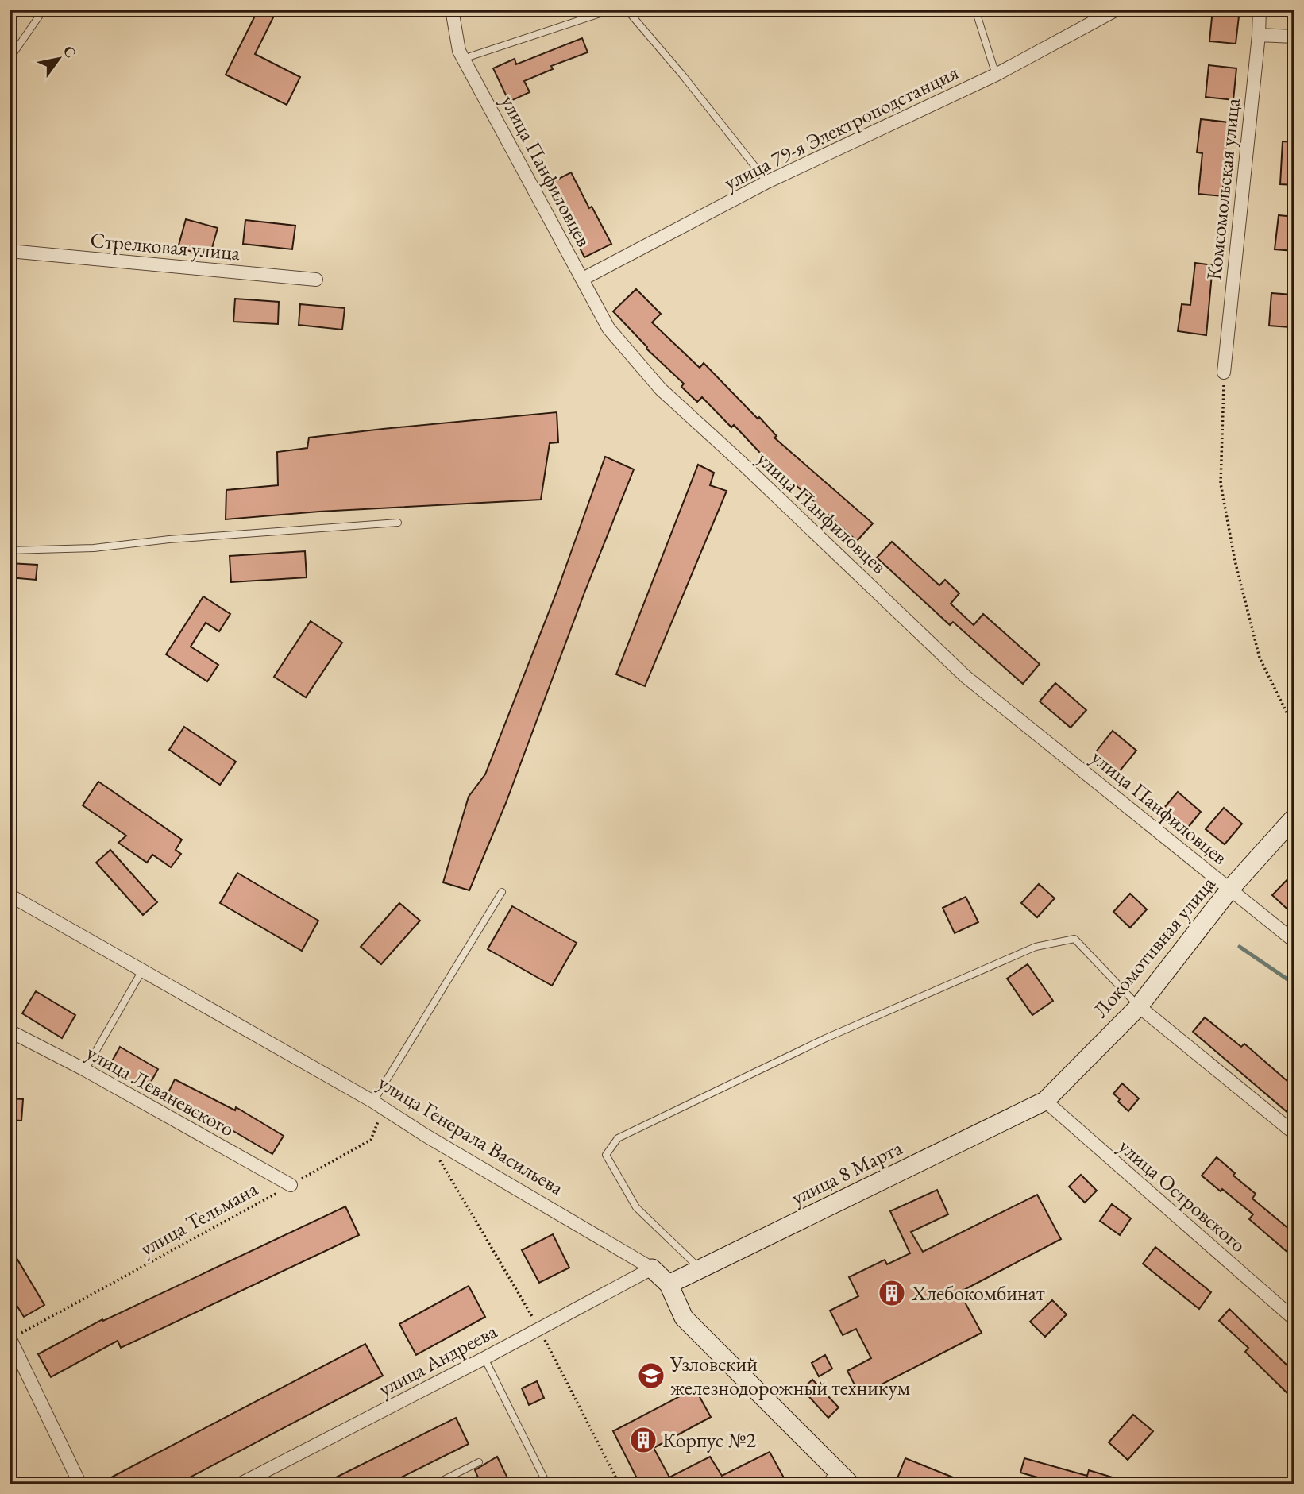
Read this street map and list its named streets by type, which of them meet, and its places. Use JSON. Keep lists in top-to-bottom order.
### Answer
{
  "streets": {
    "main road": ["Локомотивная улица", "улица Генерала Васильева", "улица 8 Марта"],
    "street": [
      "улица 79-я Электроподстанция",
      "улица Панфиловцев",
      "Комсомольская улица",
      "Стрелковая улица",
      "улица Леваневского",
      "улица Островского",
      "улица Андреева"
    ],
    "path": ["улица Тельмана"]
  },
  "crossings": [
    ["улица 79-я Электроподстанция", "улица Панфиловцев"],
    ["улица Панфиловцев", "Локомотивная улица"],
    ["Локомотивная улица", "улица 8 Марта"],
    ["Локомотивная улица", "улица Островского"],
    ["улица Леваневского", "улица Тельмана"],
    ["улица Генерала Васильева", "улица 8 Марта"],
    ["улица Генерала Васильева", "улица Тельмана"],
    ["улица Генерала Васильева", "улица Андреева"],
    ["улица 8 Марта", "улица Островского"]
  ],
  "places": {
    "building": ["Хлебокомбинат", "Корпус №2"],
    "school or university": ["Узловский железнодорожный техникум"]
  },
  "north": "top right"
}
